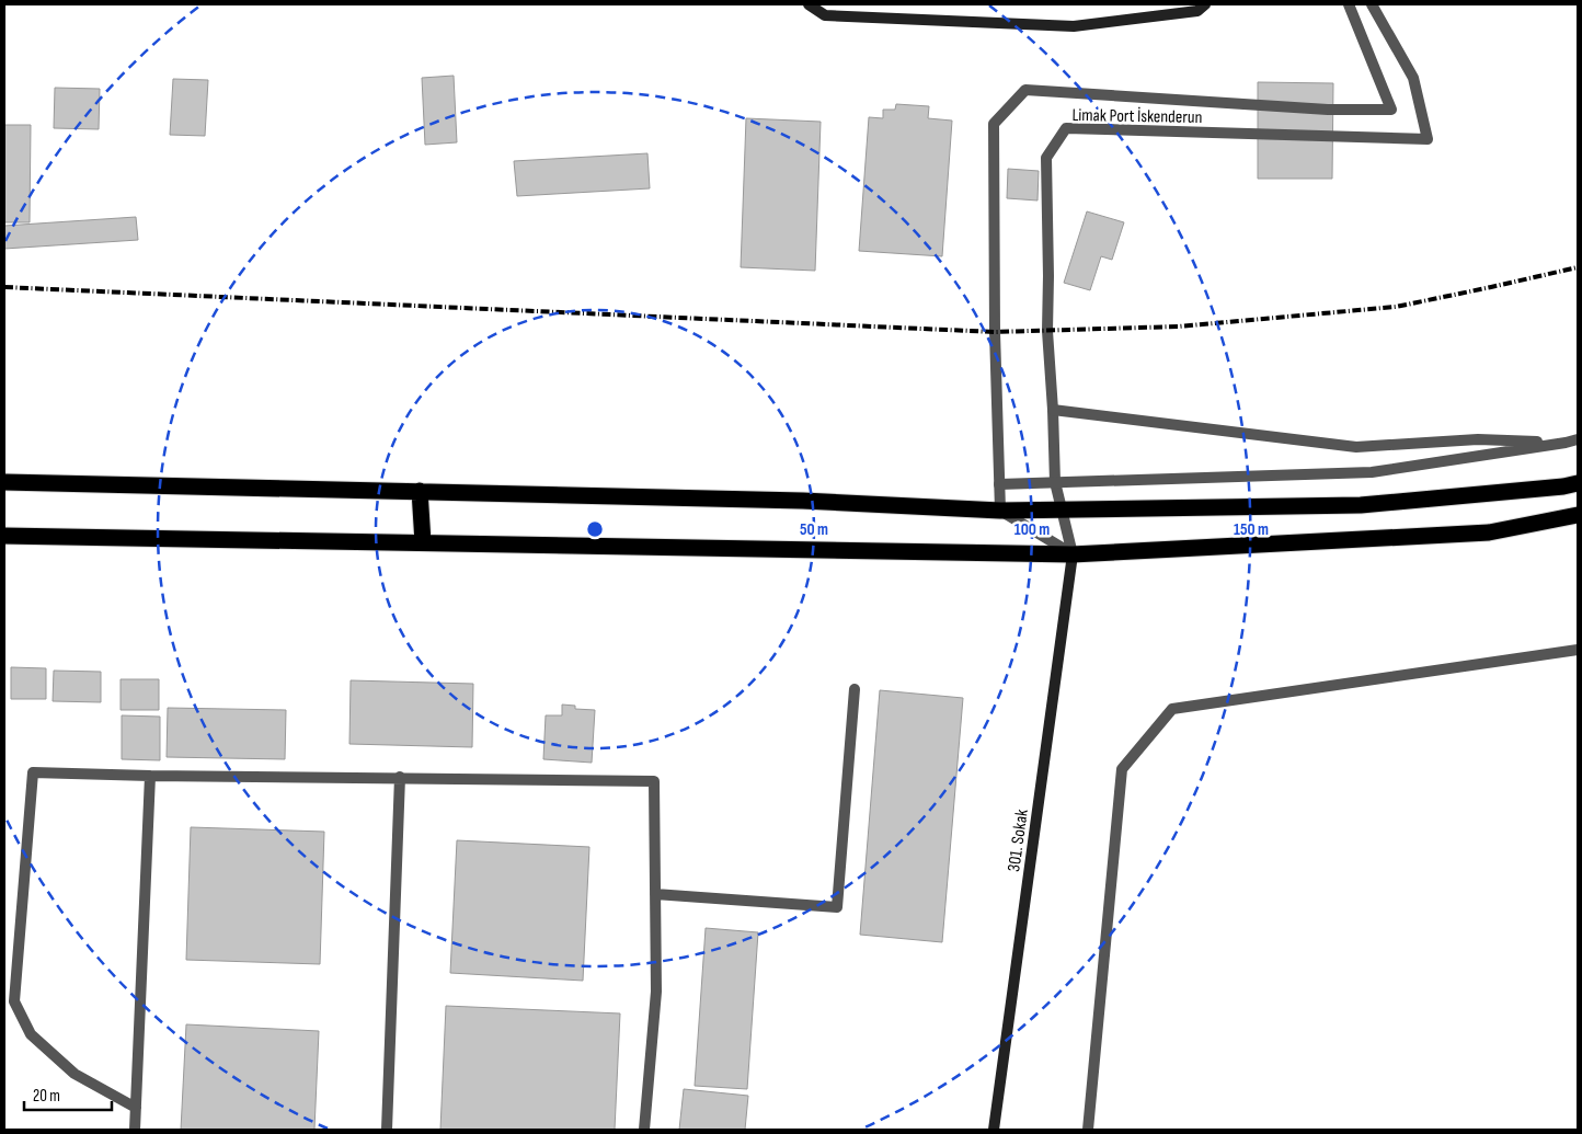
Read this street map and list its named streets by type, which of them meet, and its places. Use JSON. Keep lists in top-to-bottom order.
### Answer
{
  "streets": {
    "street": ["Limak Port İskenderun", "301. Sokak"]
  },
  "crossings": [
    ["Limak Port İskenderun", "301. Sokak"]
  ],
  "scale_bar": "20 m",
  "rings": ["50 m", "100 m", "150 m"]
}
